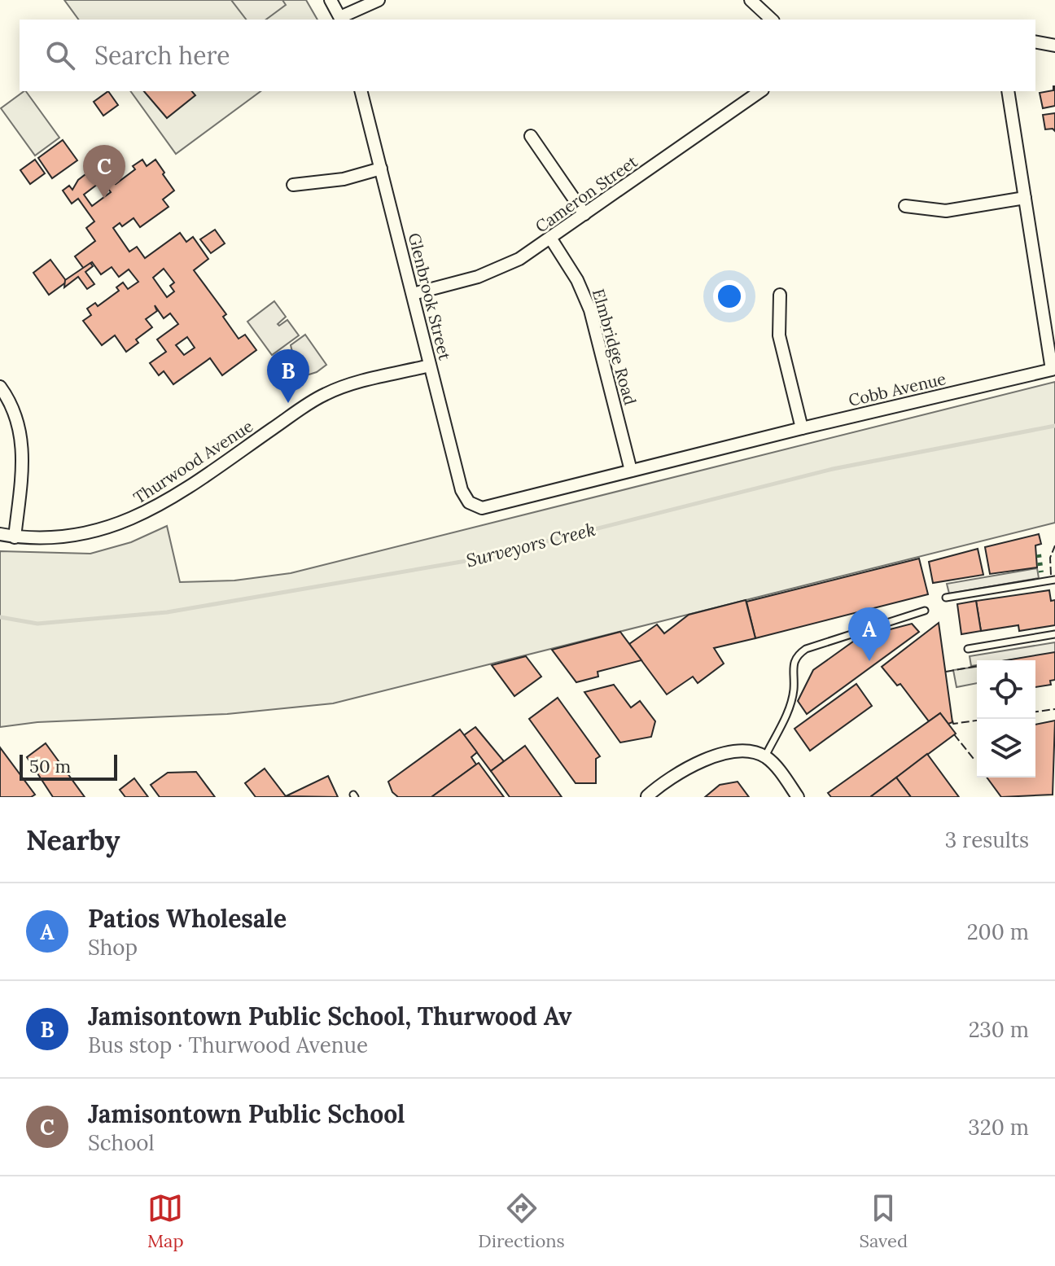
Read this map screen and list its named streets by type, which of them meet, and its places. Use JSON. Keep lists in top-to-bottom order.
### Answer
{
  "streets": {
    "street": [
      "Cameron Street",
      "Glenbrook Street",
      "Elmbridge Road",
      "Cobb Avenue",
      "Thurwood Avenue"
    ]
  },
  "crossings": [
    ["Cameron Street", "Glenbrook Street"],
    ["Cameron Street", "Elmbridge Road"],
    ["Glenbrook Street", "Cobb Avenue"],
    ["Glenbrook Street", "Thurwood Avenue"],
    ["Elmbridge Road", "Cobb Avenue"]
  ],
  "water": ["Surveyors Creek"],
  "scale_bar": "50 m",
  "page": {
    "search": "Search here",
    "pins": ["C", "B", "A"],
    "scale": "50 m",
    "heading": ["Nearby", "3 results"],
    "list": [
      {
        "mark": "A",
        "name": "Patios Wholesale",
        "note": "Shop",
        "value": "200 m"
      },
      {
        "mark": "B",
        "name": "Jamisontown Public School, Thurwood Av",
        "note": "Bus stop · Thurwood Avenue",
        "value": "230 m"
      },
      {
        "mark": "C",
        "name": "Jamisontown Public School",
        "note": "School",
        "value": "320 m"
      }
    ],
    "nav": ["Map", "Directions", "Saved"]
  }
}
